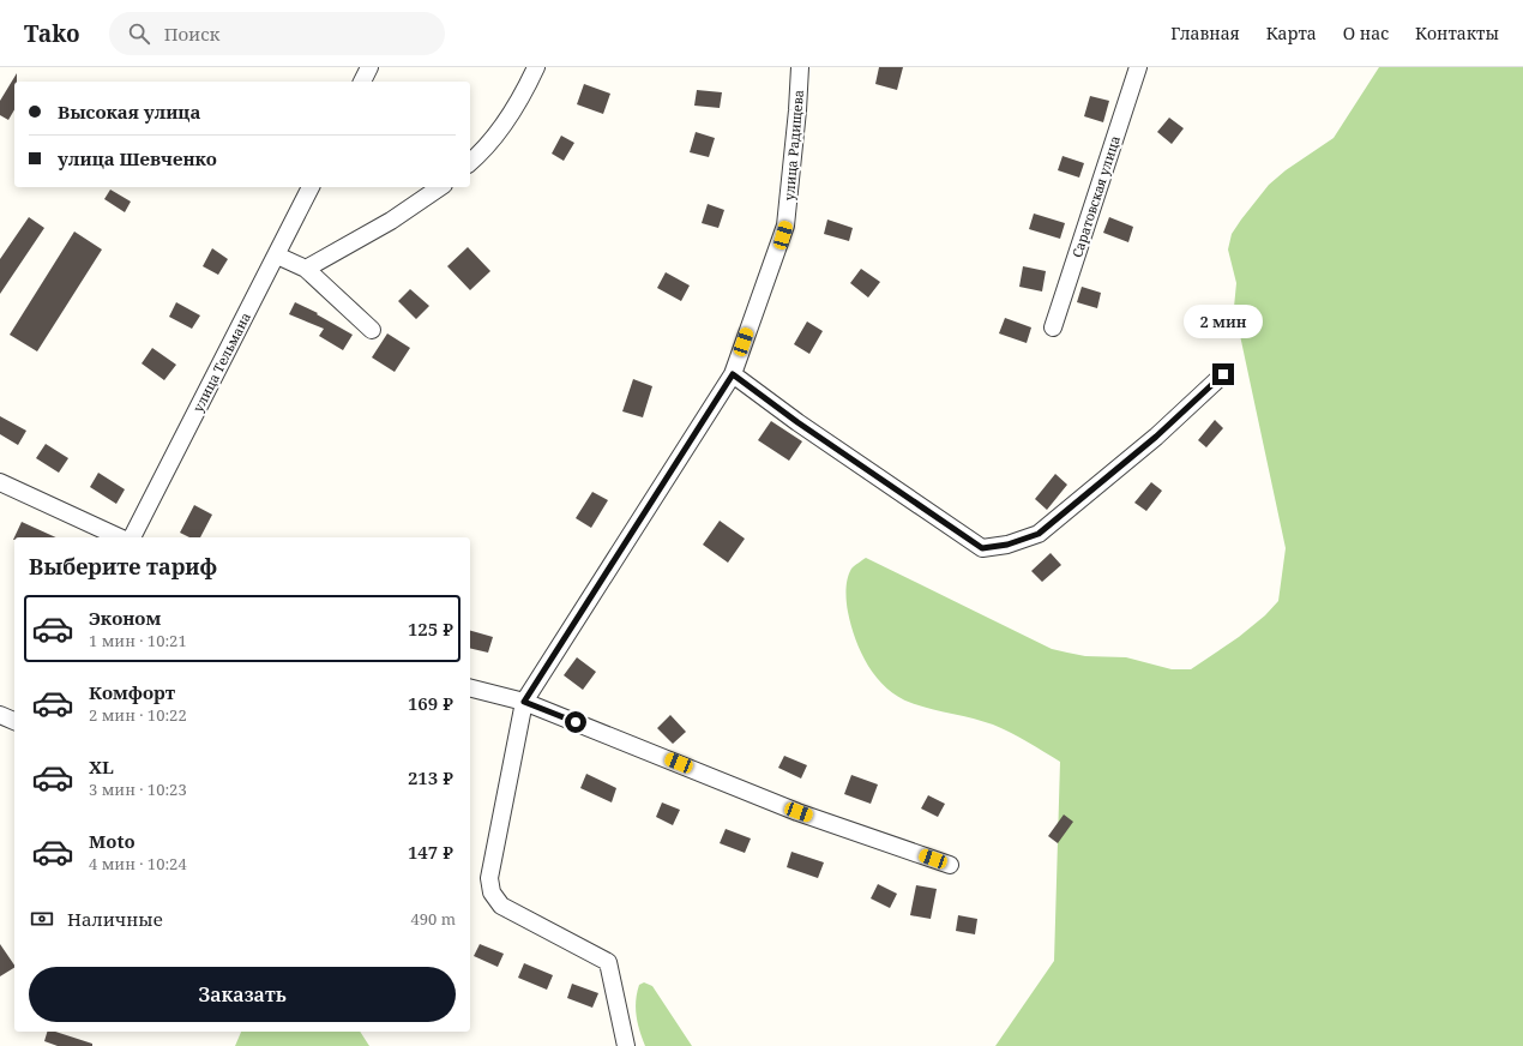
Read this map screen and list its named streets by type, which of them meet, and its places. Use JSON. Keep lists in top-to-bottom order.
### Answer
{
  "streets": {
    "street": ["улица Радищева", "Саратовская улица", "улица Тельмана"]
  },
  "page": {
    "header": "Tako",
    "search": "Поиск",
    "nav": [
      "Главная",
      "Карта",
      "О нас",
      "Контакты"
    ],
    "banner": ["Высокая улица", "улица Шевченко"],
    "bubble": "2 мин",
    "heading": "Выберите тариф",
    "list": [
      {
        "name": "Эконом",
        "note": "1 мин · 10:21",
        "value": "125 ₽"
      },
      {
        "name": "Комфорт",
        "note": "2 мин · 10:22",
        "value": "169 ₽"
      },
      {
        "name": "XL",
        "note": "3 мин · 10:23",
        "value": "213 ₽"
      },
      {
        "name": "Moto",
        "note": "4 мин · 10:24",
        "value": "147 ₽"
      }
    ],
    "pay": ["Наличные", "490 m"],
    "buttons": "Заказать"
  }
}
